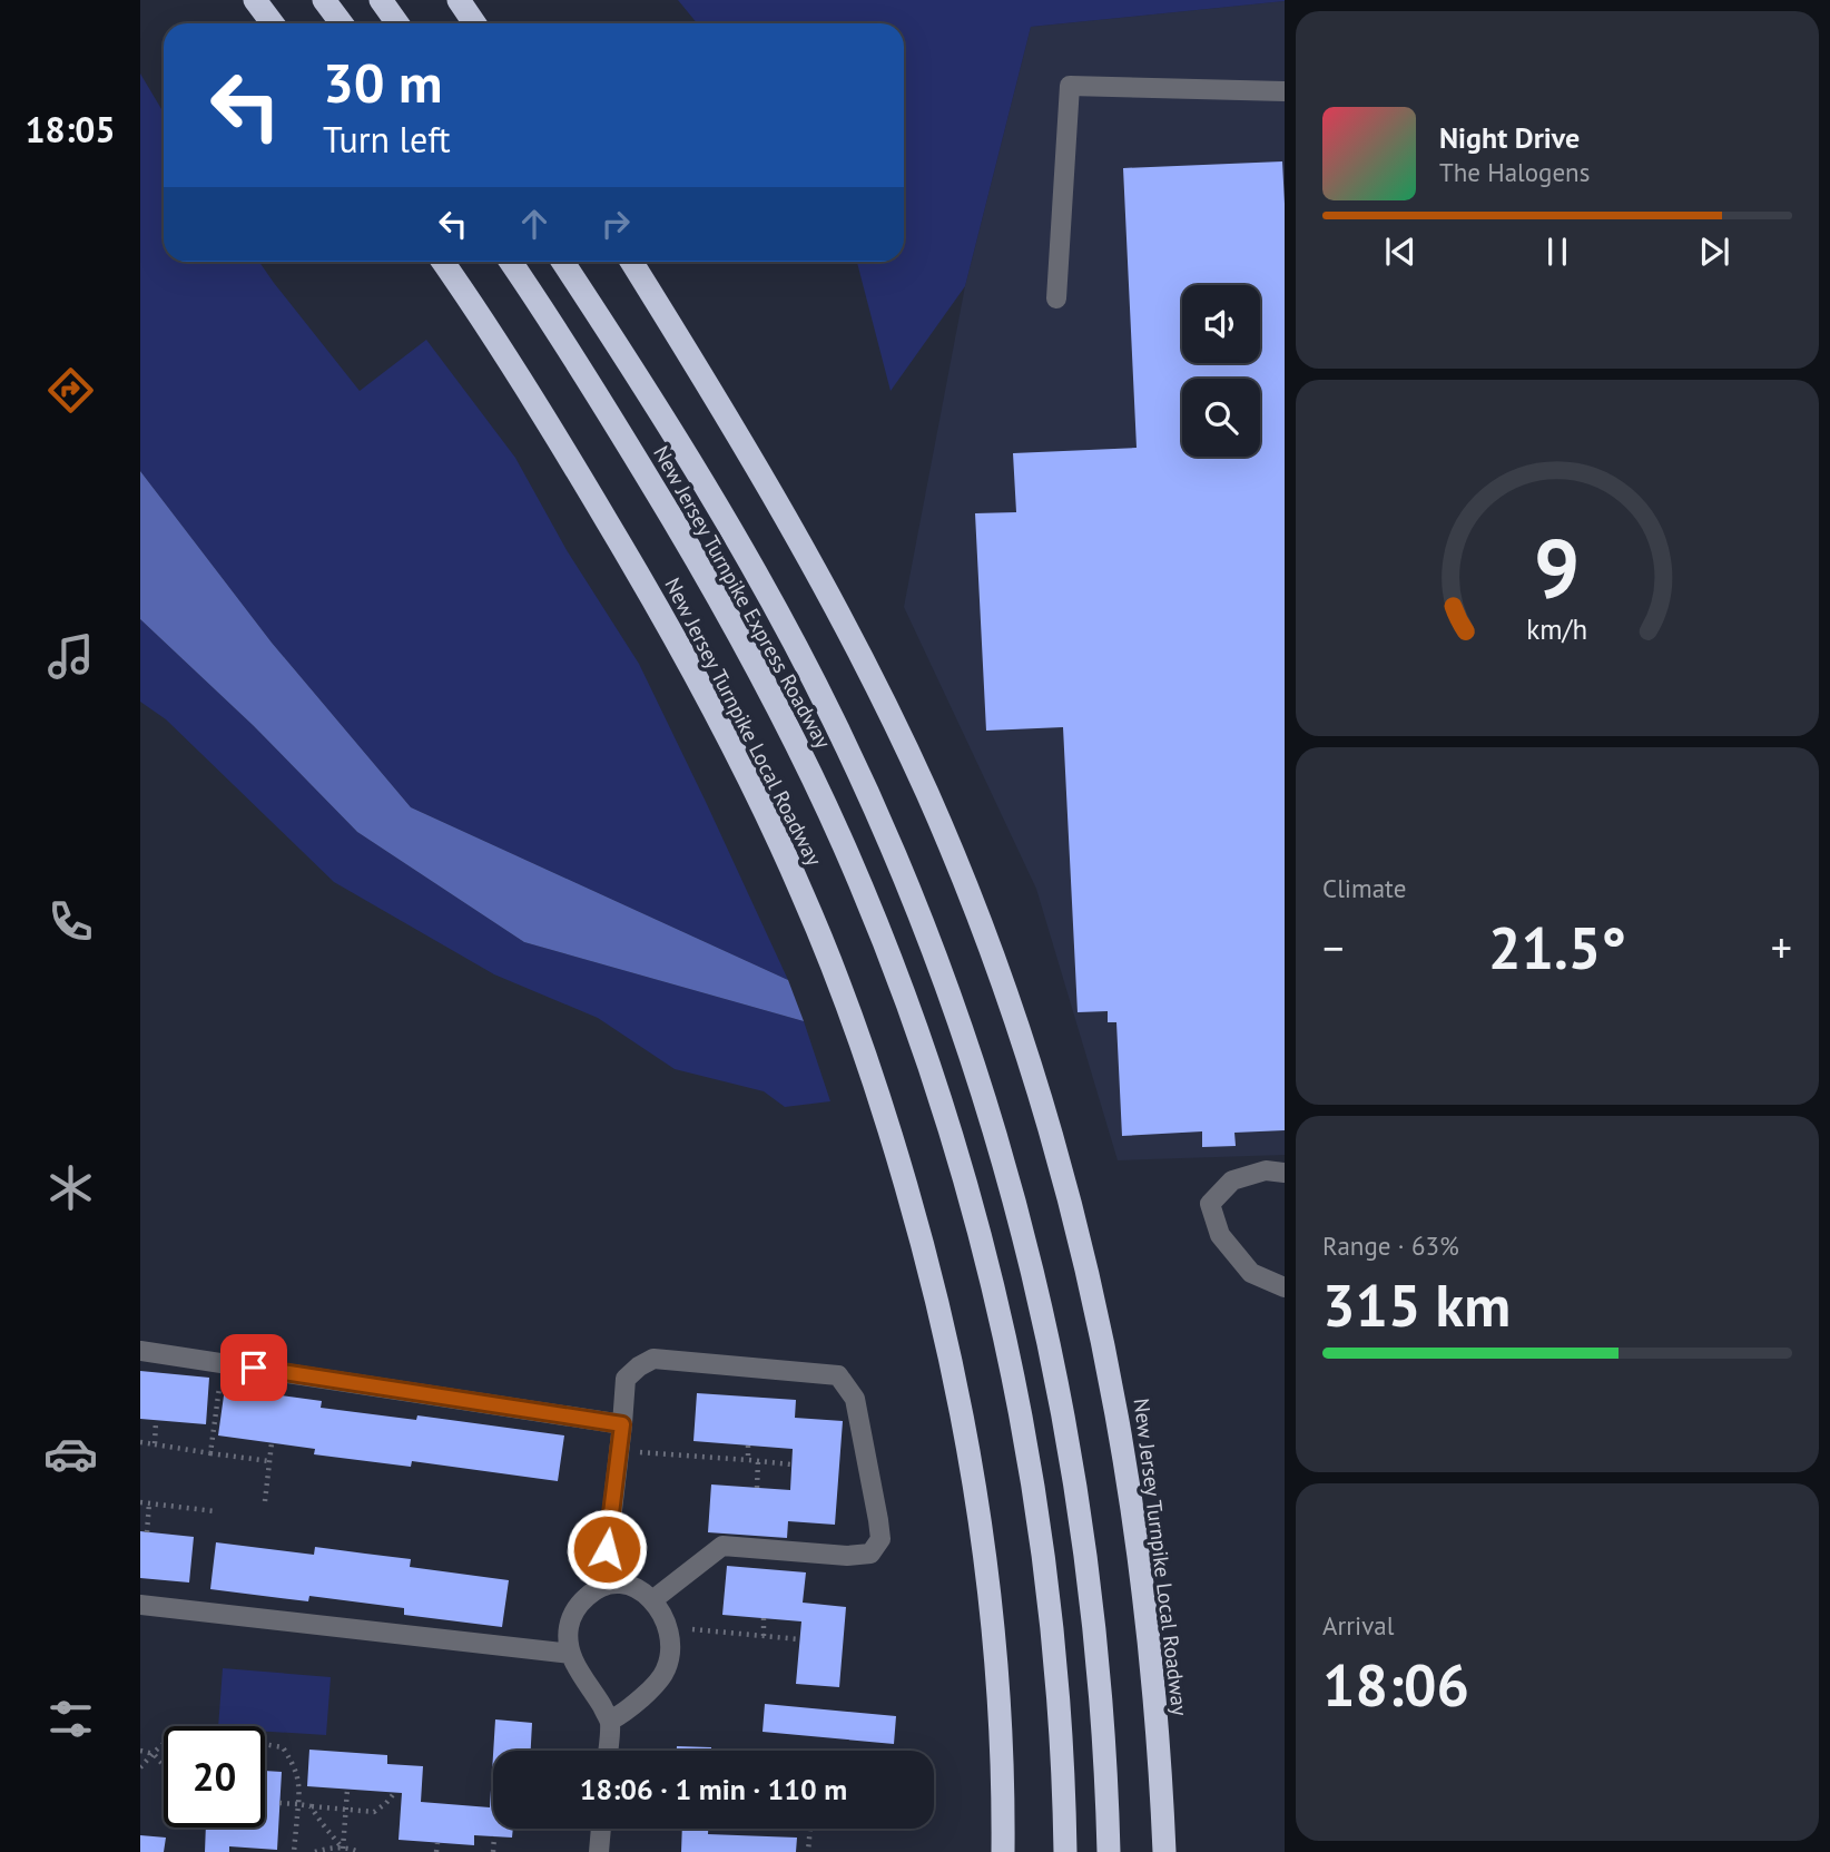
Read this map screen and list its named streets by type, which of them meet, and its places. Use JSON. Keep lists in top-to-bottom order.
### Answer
{
  "streets": {
    "highway": ["New Jersey Turnpike Express Roadway", "New Jersey Turnpike Local Roadway"]
  },
  "page": {
    "tabs": "18:05",
    "turn": ["30 m", "Turn left"],
    "song": ["Night Drive", "The Halogens"],
    "tile": [
      "Climate",
      ["Range · 63%", "315 km"],
      ["Arrival", "18:06"]
    ],
    "heat": ["−", "21.5°", "+"],
    "limit": "20",
    "trip": "18:06 · 1 min · 110 m",
    "gauge": ["9", "km/h"]
  }
}
